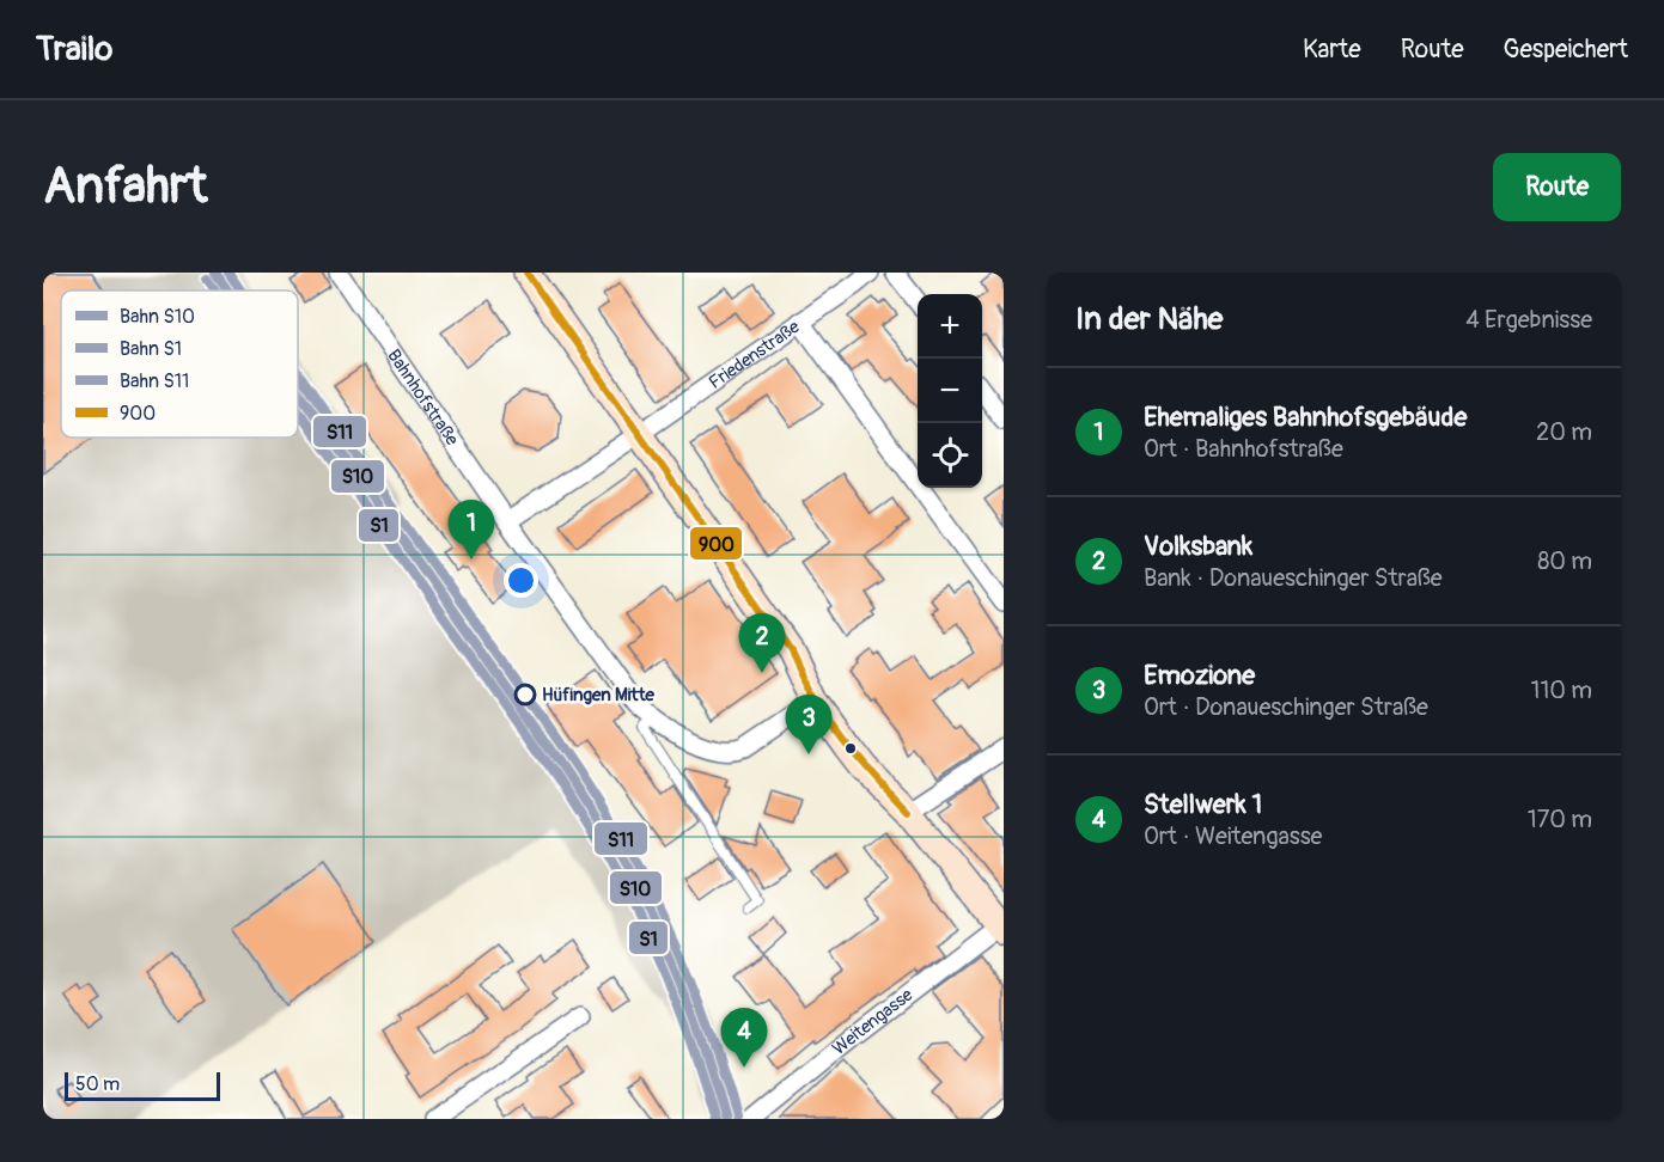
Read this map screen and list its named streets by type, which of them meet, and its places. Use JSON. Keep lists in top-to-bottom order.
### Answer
{
  "streets": {
    "street": ["Friedenstraße", "Bahnhofstraße", "Weitengasse"]
  },
  "places": ["Hüfingen Mitte"],
  "lines": [
    "rail line S10",
    "rail line S11",
    "transit line 900",
    "rail line S1"
  ],
  "legend": [
    "Bahn S10",
    "Bahn S1",
    "Bahn S11",
    "900"
  ],
  "scale_bar": "50 m",
  "page": {
    "header": "Trailo",
    "nav": ["Karte", "Route", "Gespeichert"],
    "buttons": "Route",
    "title": "Anfahrt",
    "heading": ["In der Nähe", "4 Ergebnisse"],
    "map_buttons": ["+", "−"],
    "list": [
      {
        "mark": "1",
        "name": "Ehemaliges Bahnhofsgebäude",
        "note": "Ort · Bahnhofstraße",
        "value": "20 m"
      },
      {
        "mark": "2",
        "name": "Volksbank",
        "note": "Bank · Donaueschinger Straße",
        "value": "80 m"
      },
      {
        "mark": "3",
        "name": "Emozione",
        "note": "Ort · Donaueschinger Straße",
        "value": "110 m"
      },
      {
        "mark": "4",
        "name": "Stellwerk 1",
        "note": "Ort · Weitengasse",
        "value": "170 m"
      }
    ],
    "pins": [
      "1",
      "2",
      "3",
      "4"
    ],
    "scale": "50 m"
  }
}
